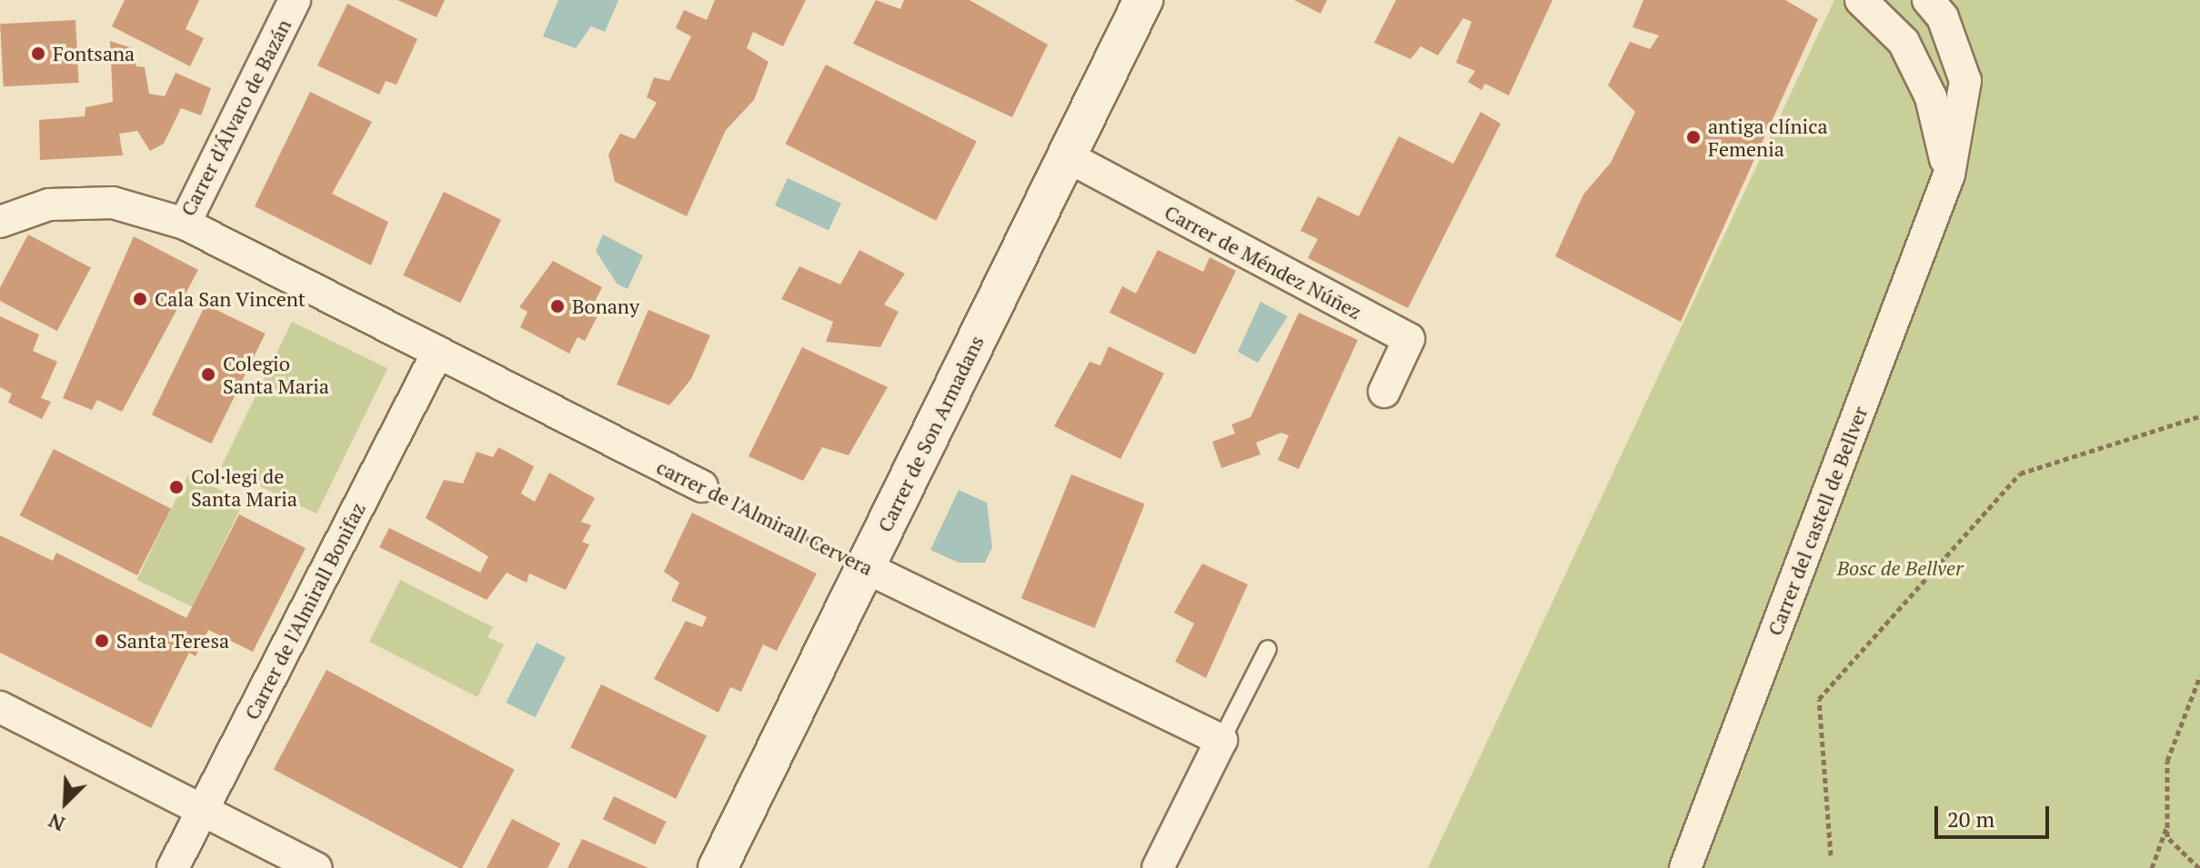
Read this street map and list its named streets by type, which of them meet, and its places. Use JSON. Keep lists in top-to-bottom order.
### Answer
{
  "streets": {
    "street": [
      "Carrer d'Álvaro de Bazán",
      "Carrer de Méndez Núñez",
      "Carrer de Son Armadans",
      "carrer de l'Almirall Cervera",
      "Carrer del castell de Bellver",
      "Carrer de l'Almirall Bonifaz"
    ]
  },
  "crossings": [
    ["Carrer d'Álvaro de Bazán", "carrer de l'Almirall Cervera"],
    ["Carrer de Méndez Núñez", "Carrer de Son Armadans"],
    ["Carrer de Son Armadans", "carrer de l'Almirall Cervera"],
    ["carrer de l'Almirall Cervera", "Carrer de l'Almirall Bonifaz"]
  ],
  "parks": ["Bosc de Bellver"],
  "places": [
    "Fontsana",
    "antiga clínica Femenia",
    "Cala San Vincent",
    "Bonany",
    "Colegio Santa Maria",
    "Col·legi de Santa Maria",
    "Santa Teresa"
  ],
  "scale_bar": "20 m",
  "north": "bottom left"
}
